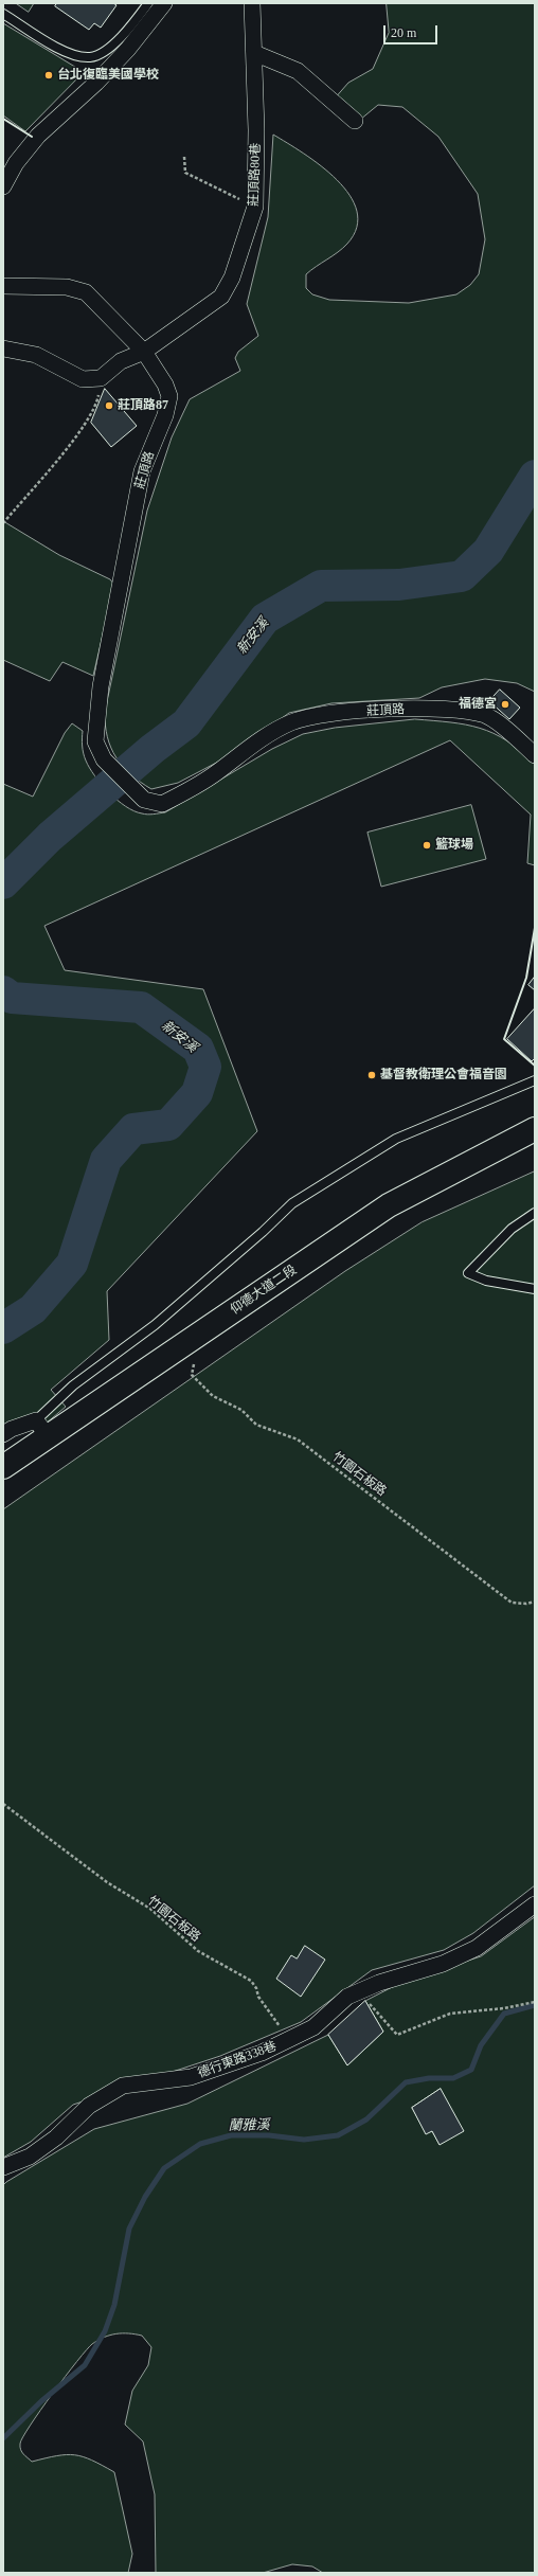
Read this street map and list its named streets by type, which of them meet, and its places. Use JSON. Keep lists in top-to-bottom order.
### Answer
{
  "streets": {
    "main road": ["仰德大道二段"],
    "street": ["莊頂路80巷", "莊頂路", "德行東路338巷"],
    "path": ["竹園石板路"]
  },
  "crossings": [
    ["莊頂路80巷", "莊頂路"]
  ],
  "water": ["新安溪", "蘭雅溪"],
  "places": [
    "台北復臨美國學校",
    "莊頂路87",
    "福德宮",
    "籃球場",
    "基督教衛理公會福音園"
  ],
  "scale_bar": "20 m"
}
